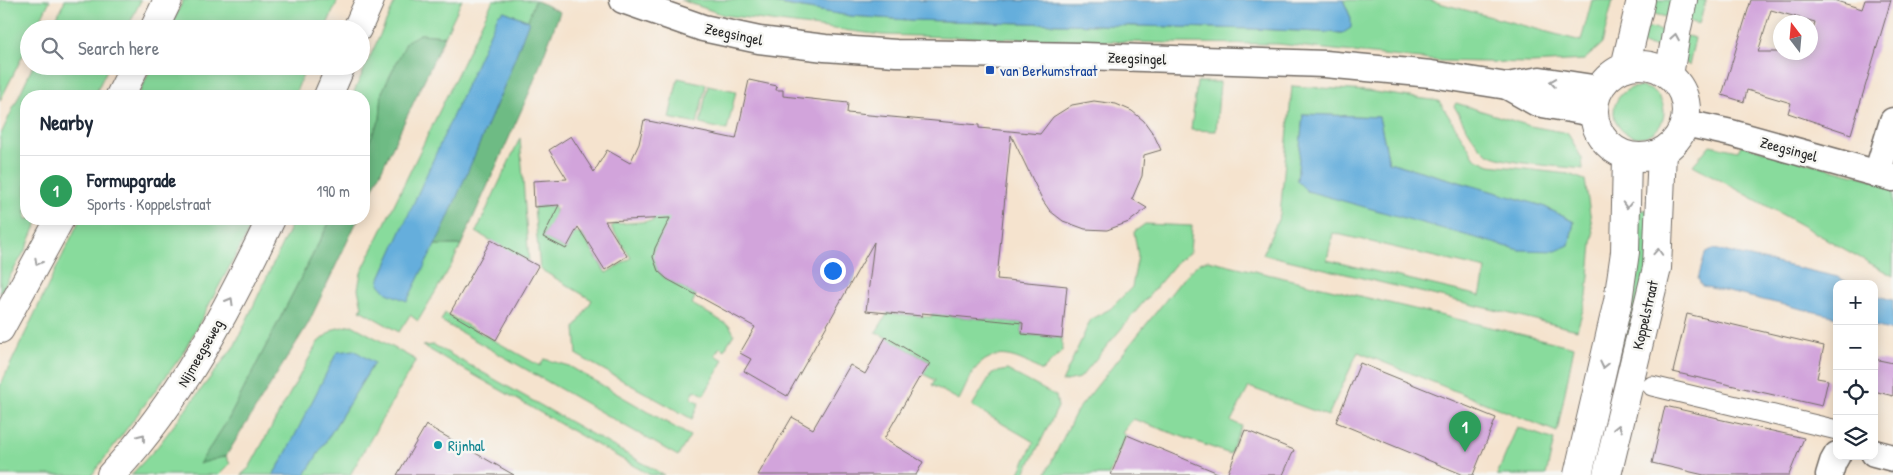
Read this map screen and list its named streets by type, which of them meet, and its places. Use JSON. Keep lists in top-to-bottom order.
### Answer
{
  "streets": {
    "street": ["Zeegsingel", "Koppelstraat", "Nijmeegseweg"]
  },
  "crossings": [
    ["Zeegsingel", "Koppelstraat"]
  ],
  "places": {
    "transit": ["van Berkumstraat"],
    "other": ["Rijnhal"]
  },
  "north": "top",
  "page": {
    "search": "Search here",
    "heading": "Nearby",
    "list": [
      {
        "mark": "1",
        "name": "Formupgrade",
        "note": "Sports · Koppelstraat",
        "value": "190 m"
      }
    ],
    "map_buttons": ["+", "−"],
    "pins": "1"
  }
}
